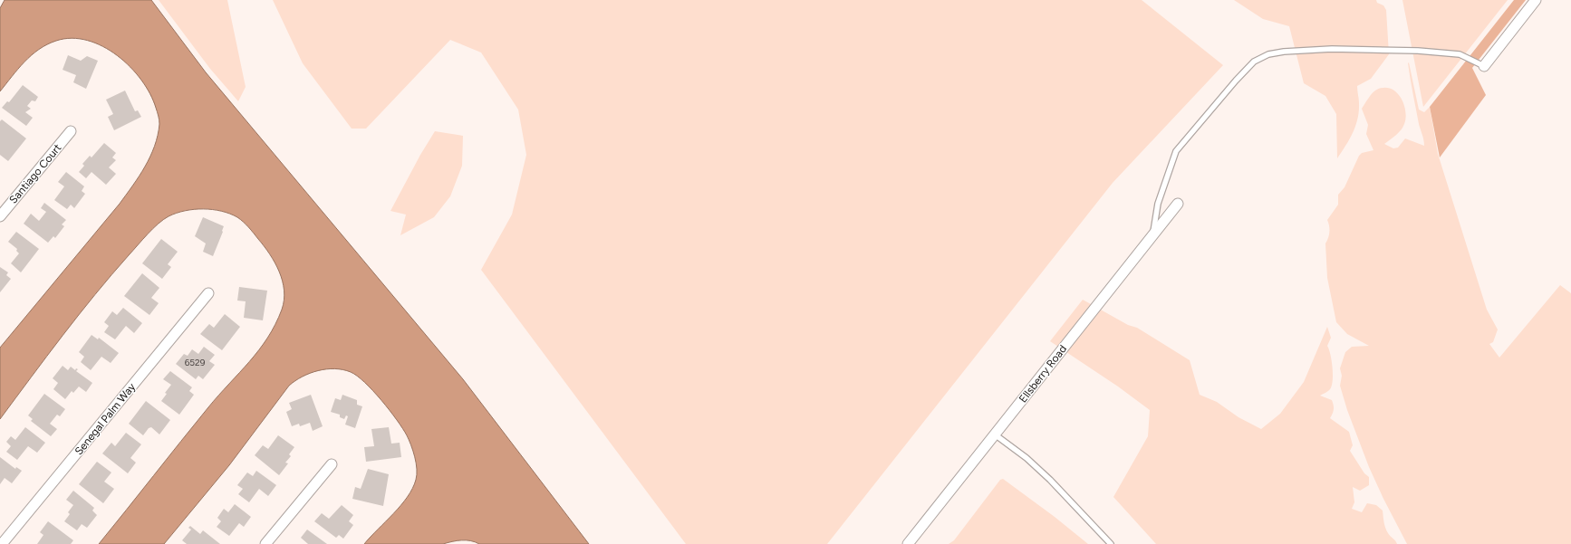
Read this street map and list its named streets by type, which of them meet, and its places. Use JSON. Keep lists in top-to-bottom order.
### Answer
{
  "streets": {
    "street": ["Santiago Court", "Ellsberry Road", "Senegal Palm Way"]
  },
  "house_numbers": ["6529"]
}
